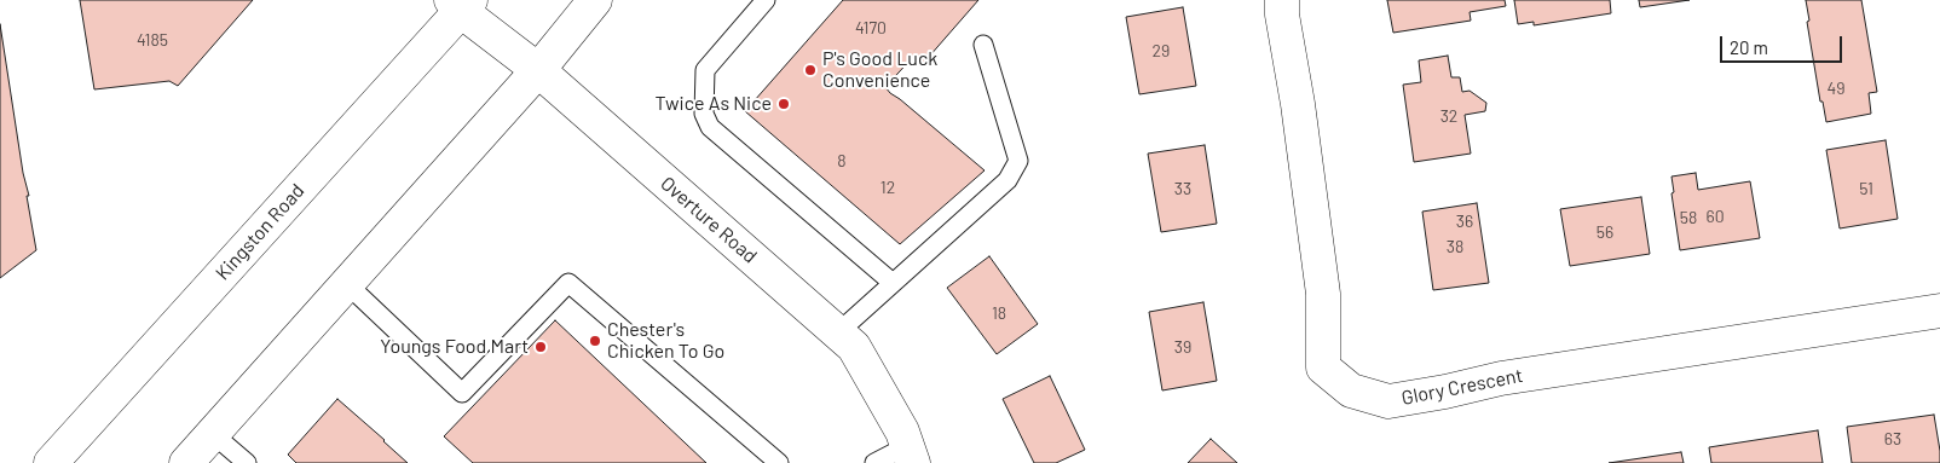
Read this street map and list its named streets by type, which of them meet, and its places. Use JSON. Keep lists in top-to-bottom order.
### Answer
{
  "streets": {
    "street": ["Overture Road", "Kingston Road", "Glory Crescent"]
  },
  "crossings": [
    ["Overture Road", "Kingston Road"]
  ],
  "places": [
    "P's Good Luck Convenience",
    "Twice As Nice",
    "Chester's Chicken To Go",
    "Youngs Food Mart"
  ],
  "house_numbers": [
    "4170",
    "4185",
    "29",
    "49",
    "32",
    "8",
    "12",
    "33",
    "51",
    "60",
    "58",
    "36",
    "56",
    "38",
    "18",
    "39",
    "63"
  ],
  "scale_bar": "20 m"
}
